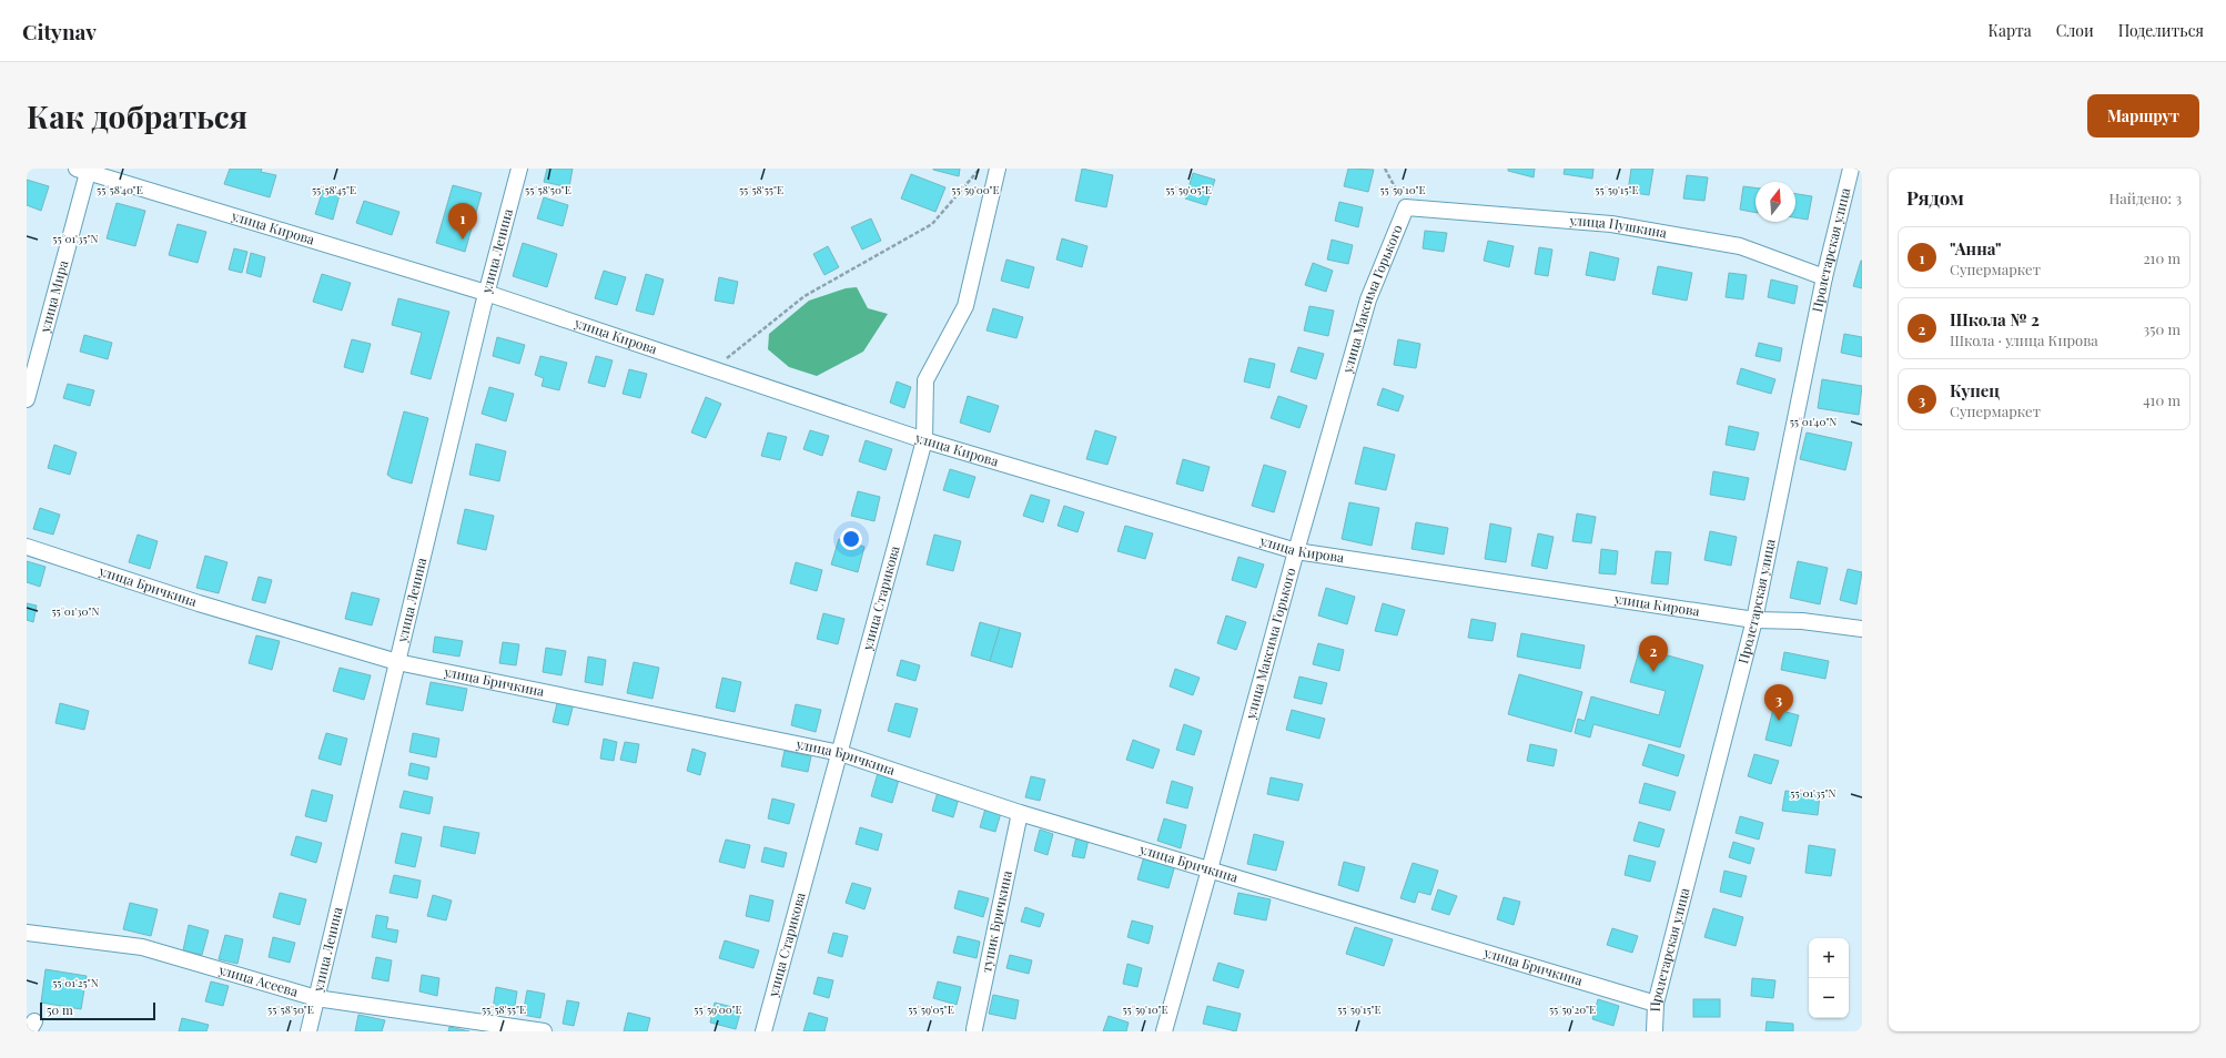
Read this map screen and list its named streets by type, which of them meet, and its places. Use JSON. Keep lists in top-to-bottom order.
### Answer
{
  "streets": {
    "street": [
      "улица Пушкина",
      "улица Кирова",
      "Пролетарская улица",
      "улица Ленина",
      "улица Мира",
      "улица Максима Горького",
      "улица Бричкина",
      "улица Старикова",
      "тупик Бричкина",
      "улица Асеева"
    ]
  },
  "crossings": [
    ["улица Пушкина", "Пролетарская улица"],
    ["улица Пушкина", "улица Максима Горького"],
    ["улица Кирова", "Пролетарская улица"],
    ["улица Кирова", "улица Ленина"],
    ["улица Кирова", "улица Мира"],
    ["улица Кирова", "улица Максима Горького"],
    ["улица Кирова", "улица Старикова"],
    ["Пролетарская улица", "улица Бричкина"],
    ["улица Ленина", "улица Бричкина"],
    ["улица Ленина", "улица Асеева"],
    ["улица Максима Горького", "улица Бричкина"],
    ["улица Бричкина", "улица Старикова"],
    ["улица Бричкина", "тупик Бричкина"]
  ],
  "scale_bar": "50 m",
  "north": "top",
  "page": {
    "header": "Citynav",
    "nav": ["Карта", "Слои", "Поделиться"],
    "buttons": "Маршрут",
    "title": "Как добраться",
    "heading": ["Рядом", "Найдено: 3"],
    "pins": ["1", "2", "3"],
    "list": [
      {
        "mark": "1",
        "name": "\"Анна\"",
        "note": "Супермаркет",
        "value": "210 m"
      },
      {
        "mark": "2",
        "name": "Школа № 2",
        "note": "Школа · улица Кирова",
        "value": "350 m"
      },
      {
        "mark": "3",
        "name": "Купец",
        "note": "Супермаркет",
        "value": "410 m"
      }
    ],
    "map_buttons": ["+", "−"],
    "scale": "50 m"
  },
  "coordinates": [
    "55°58'40\"E",
    "55°58'45\"E",
    "55°58'50\"E",
    "55°58'55\"E",
    "55°59'00\"E",
    "55°59'05\"E",
    "55°59'10\"E",
    "55°59'15\"E",
    "55°01'35\"N",
    "55°01'40\"N",
    "55°01'30\"N",
    "55°01'25\"N",
    "55°59'20\"E"
  ]
}
